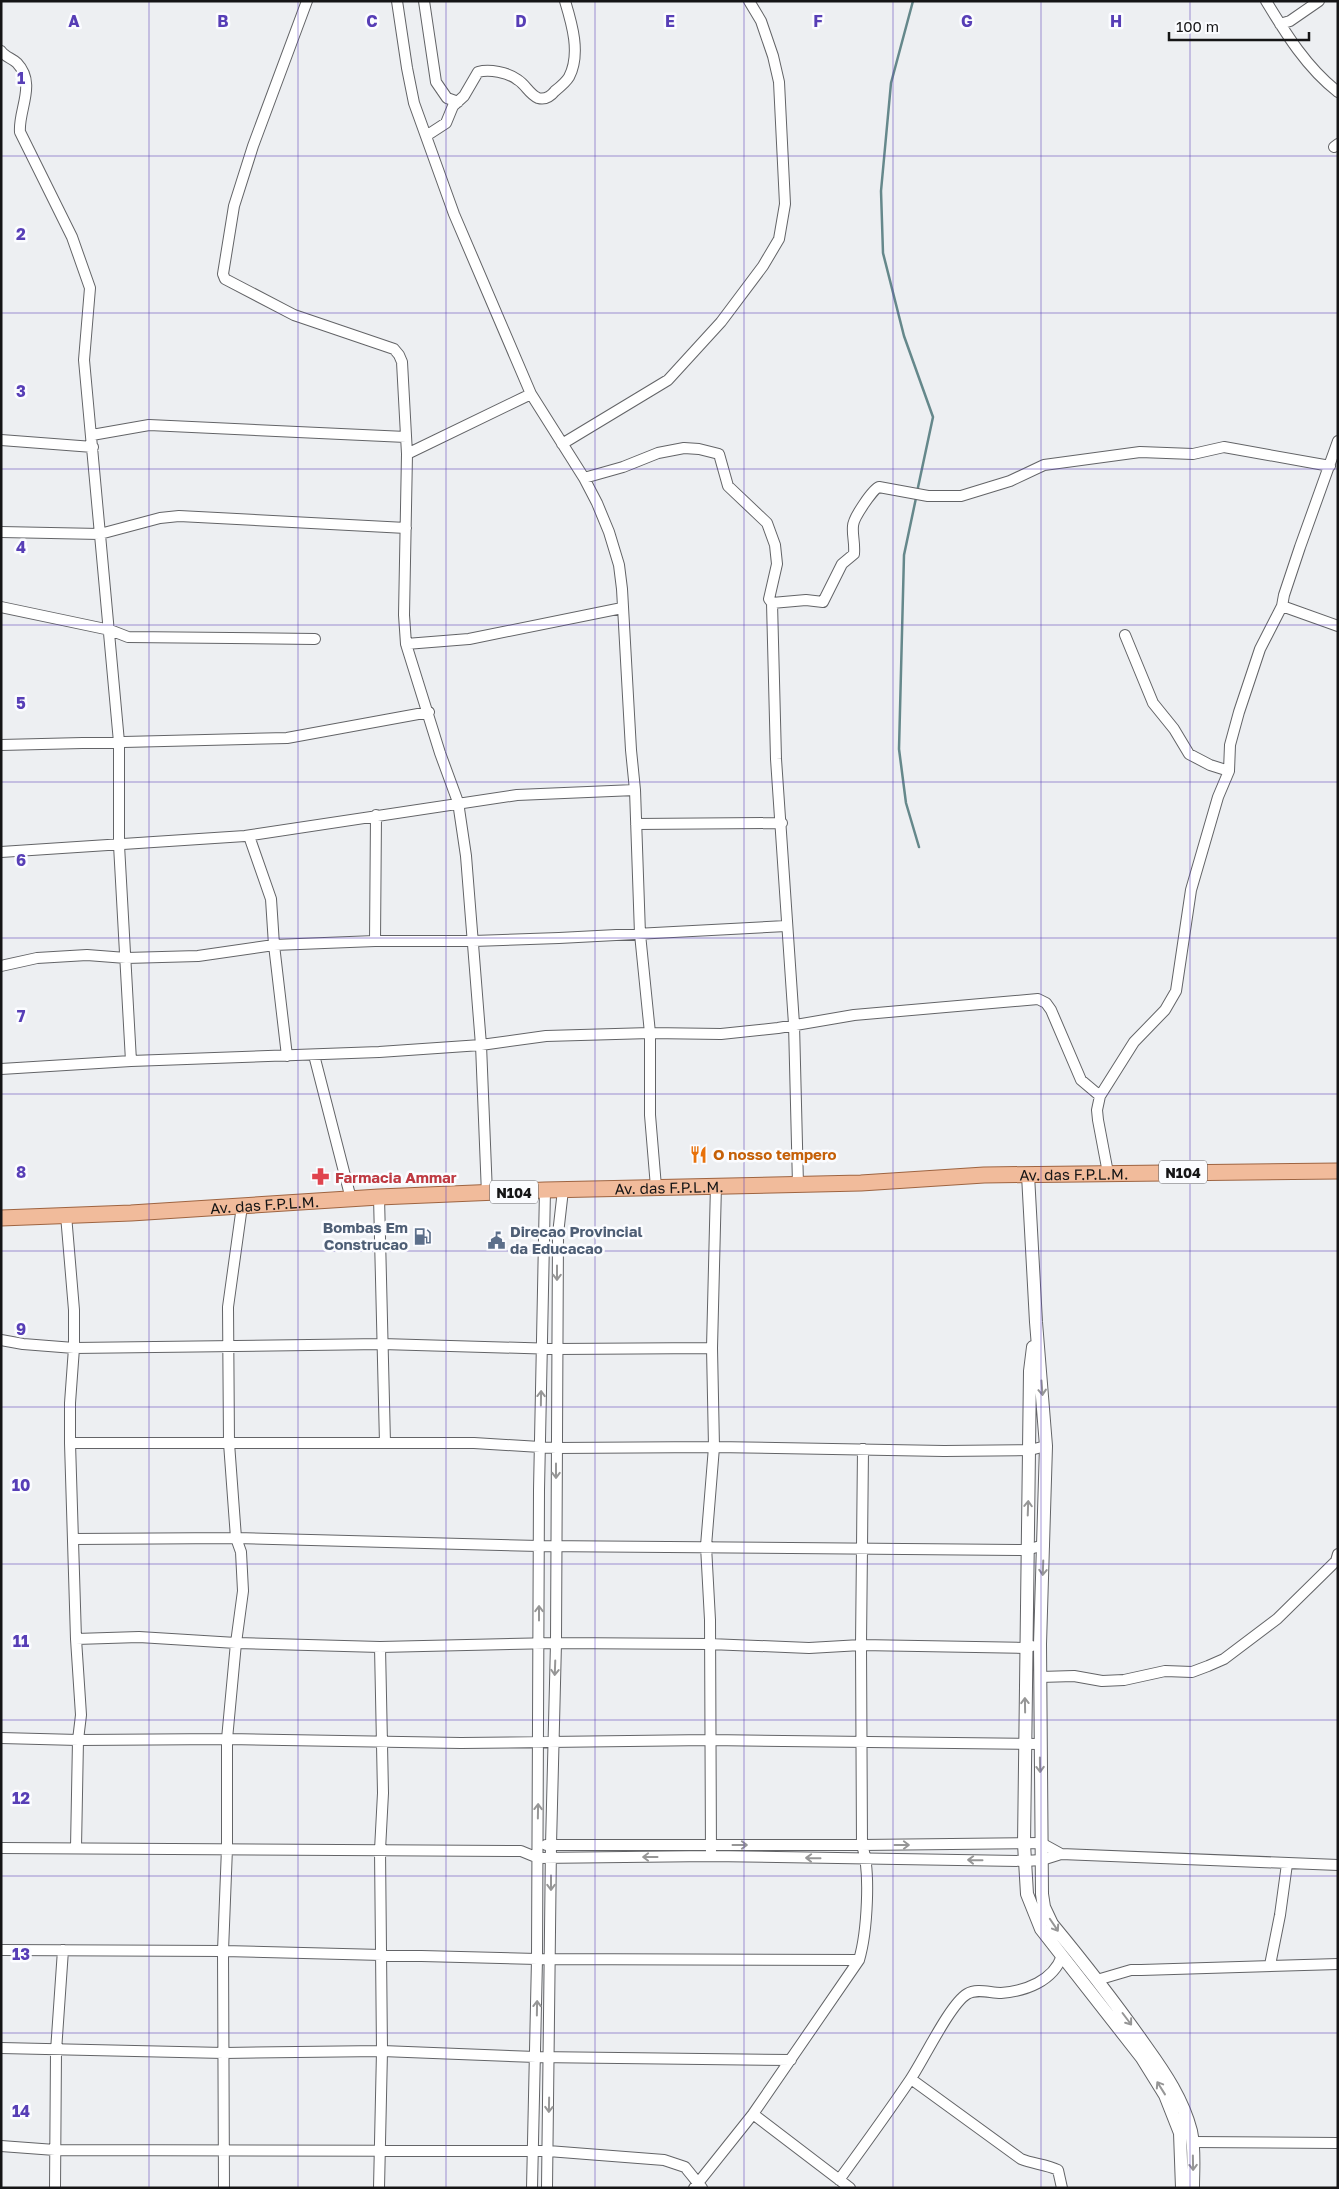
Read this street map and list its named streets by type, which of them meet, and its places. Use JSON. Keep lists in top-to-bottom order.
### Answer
{
  "streets": {
    "main road": ["N104", "Av. das F.P.L.M."]
  },
  "places": {
    "restaurant": ["O nosso tempero"],
    "pharmacy": ["Farmacia Ammar"],
    "fuel station": ["Bombas Em Construcao"],
    "public building": ["Direcao Provincial da Educacao"]
  },
  "scale_bar": "100 m",
  "grid": {
    "columns": [
      "A",
      "B",
      "C",
      "D",
      "E",
      "F",
      "G",
      "H"
    ],
    "rows": [
      "1",
      "2",
      "3",
      "4",
      "5",
      "6",
      "7",
      "8",
      "9",
      "10",
      "11",
      "12",
      "13",
      "14"
    ]
  }
}
